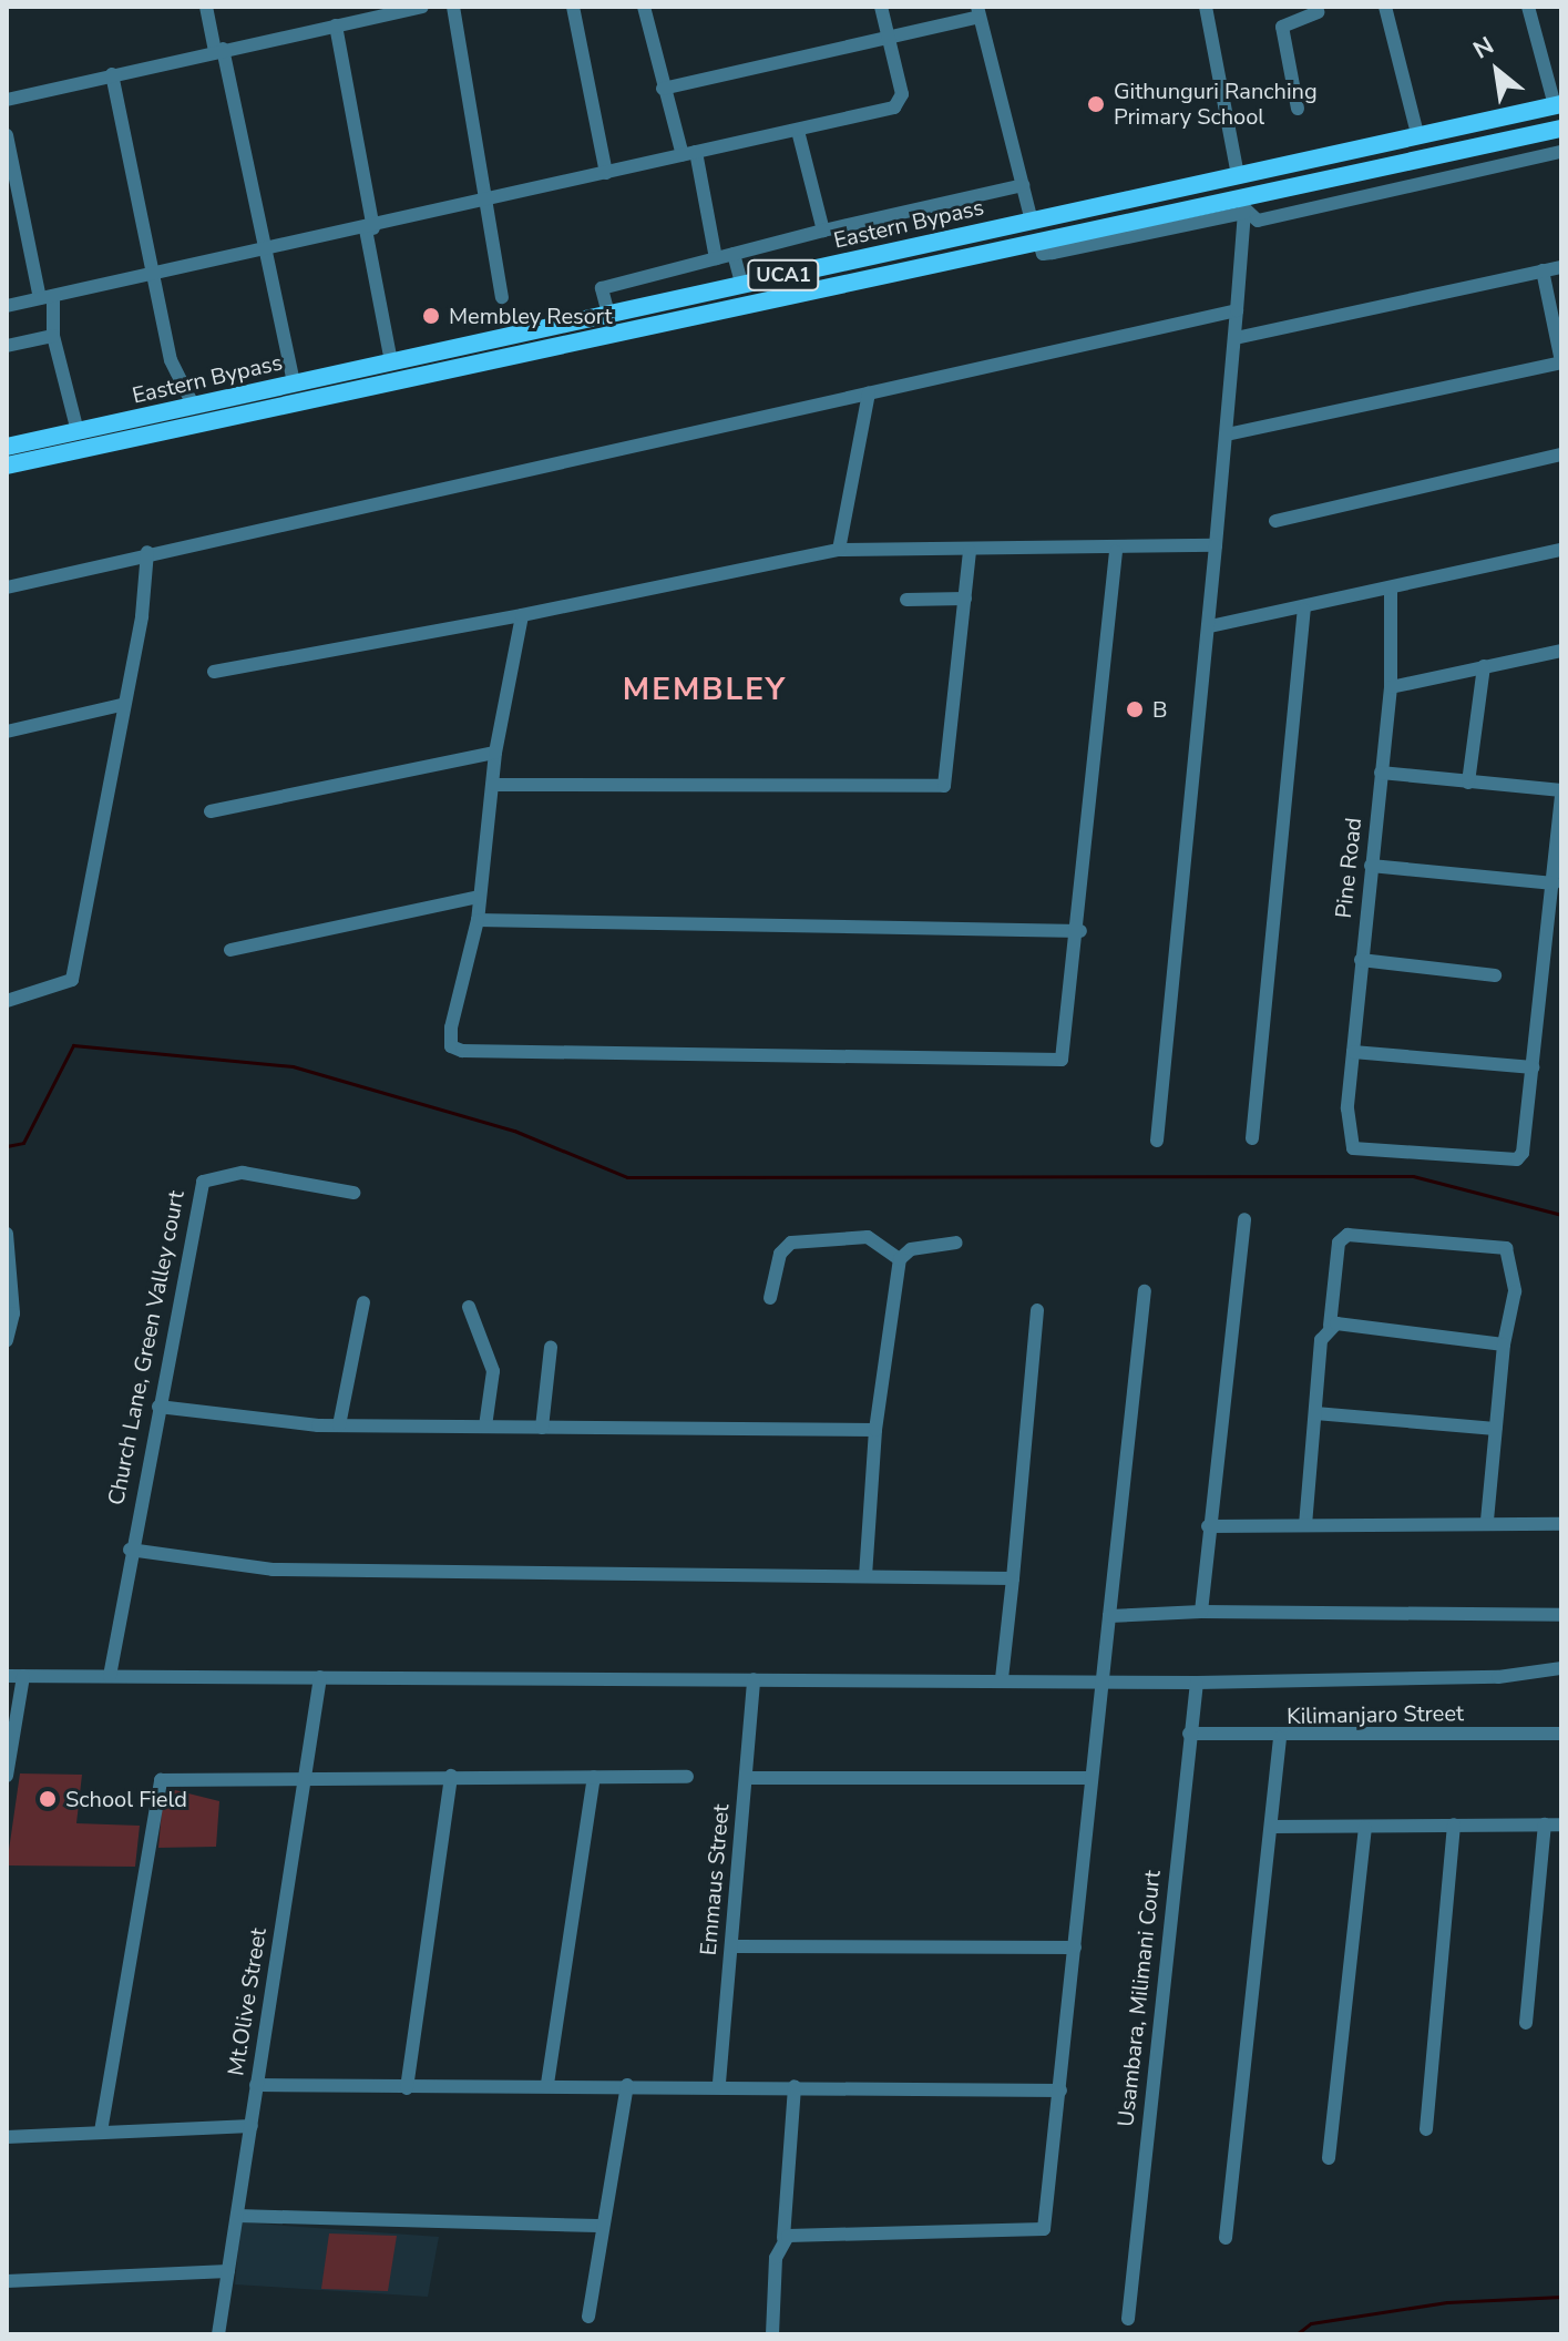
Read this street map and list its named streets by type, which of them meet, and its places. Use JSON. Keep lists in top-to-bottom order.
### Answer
{
  "streets": {
    "main road": ["Eastern Bypass", "UCA1"],
    "street": [
      "Pine Road",
      "Church Lane, Green Valley court",
      "Kilimanjaro Street",
      "Emmaus Street",
      "Usambara, Milimani Court",
      "Mt.Olive Street"
    ]
  },
  "crossings": [
    ["Kilimanjaro Street", "Usambara, Milimani Court"]
  ],
  "districts": ["MEMBLEY"],
  "places": [
    "Githunguri Ranching Primary School",
    "Membley Resort",
    "B",
    "School Field"
  ],
  "north": "top left"
}
